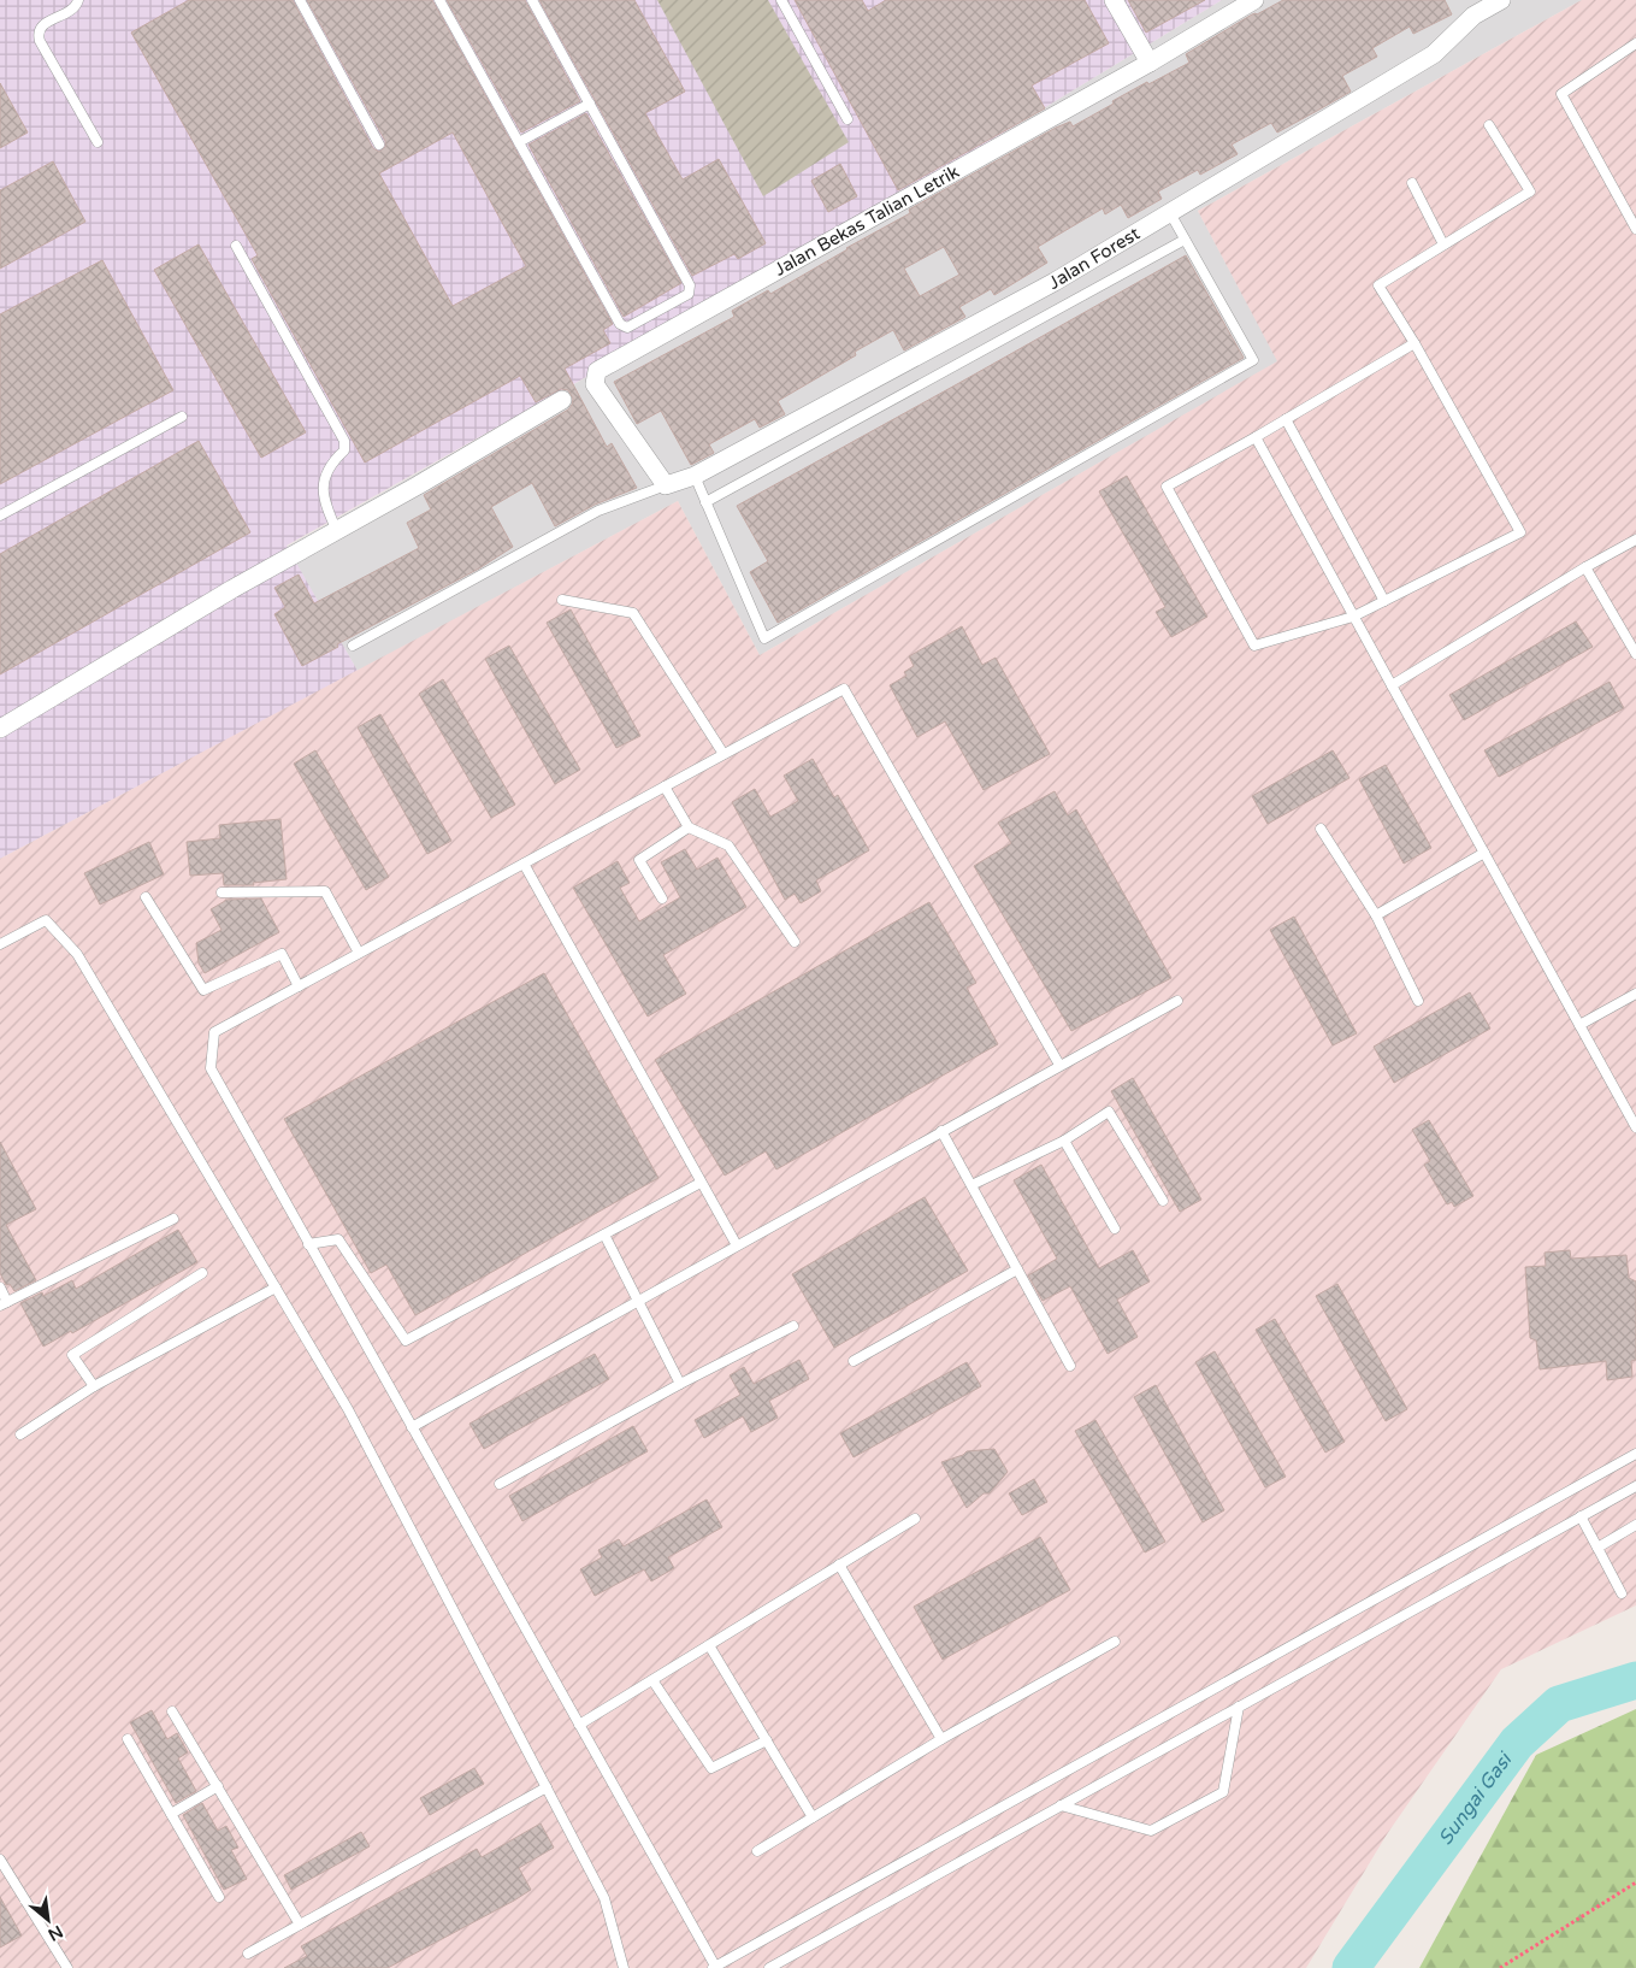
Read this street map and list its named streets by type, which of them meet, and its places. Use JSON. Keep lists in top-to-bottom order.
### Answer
{
  "streets": {
    "street": ["Jalan Bekas Talian Letrik", "Jalan Forest"]
  },
  "crossings": [
    ["Jalan Bekas Talian Letrik", "Jalan Forest"]
  ],
  "water": ["Sungai Gasi"],
  "north": "bottom right"
}
